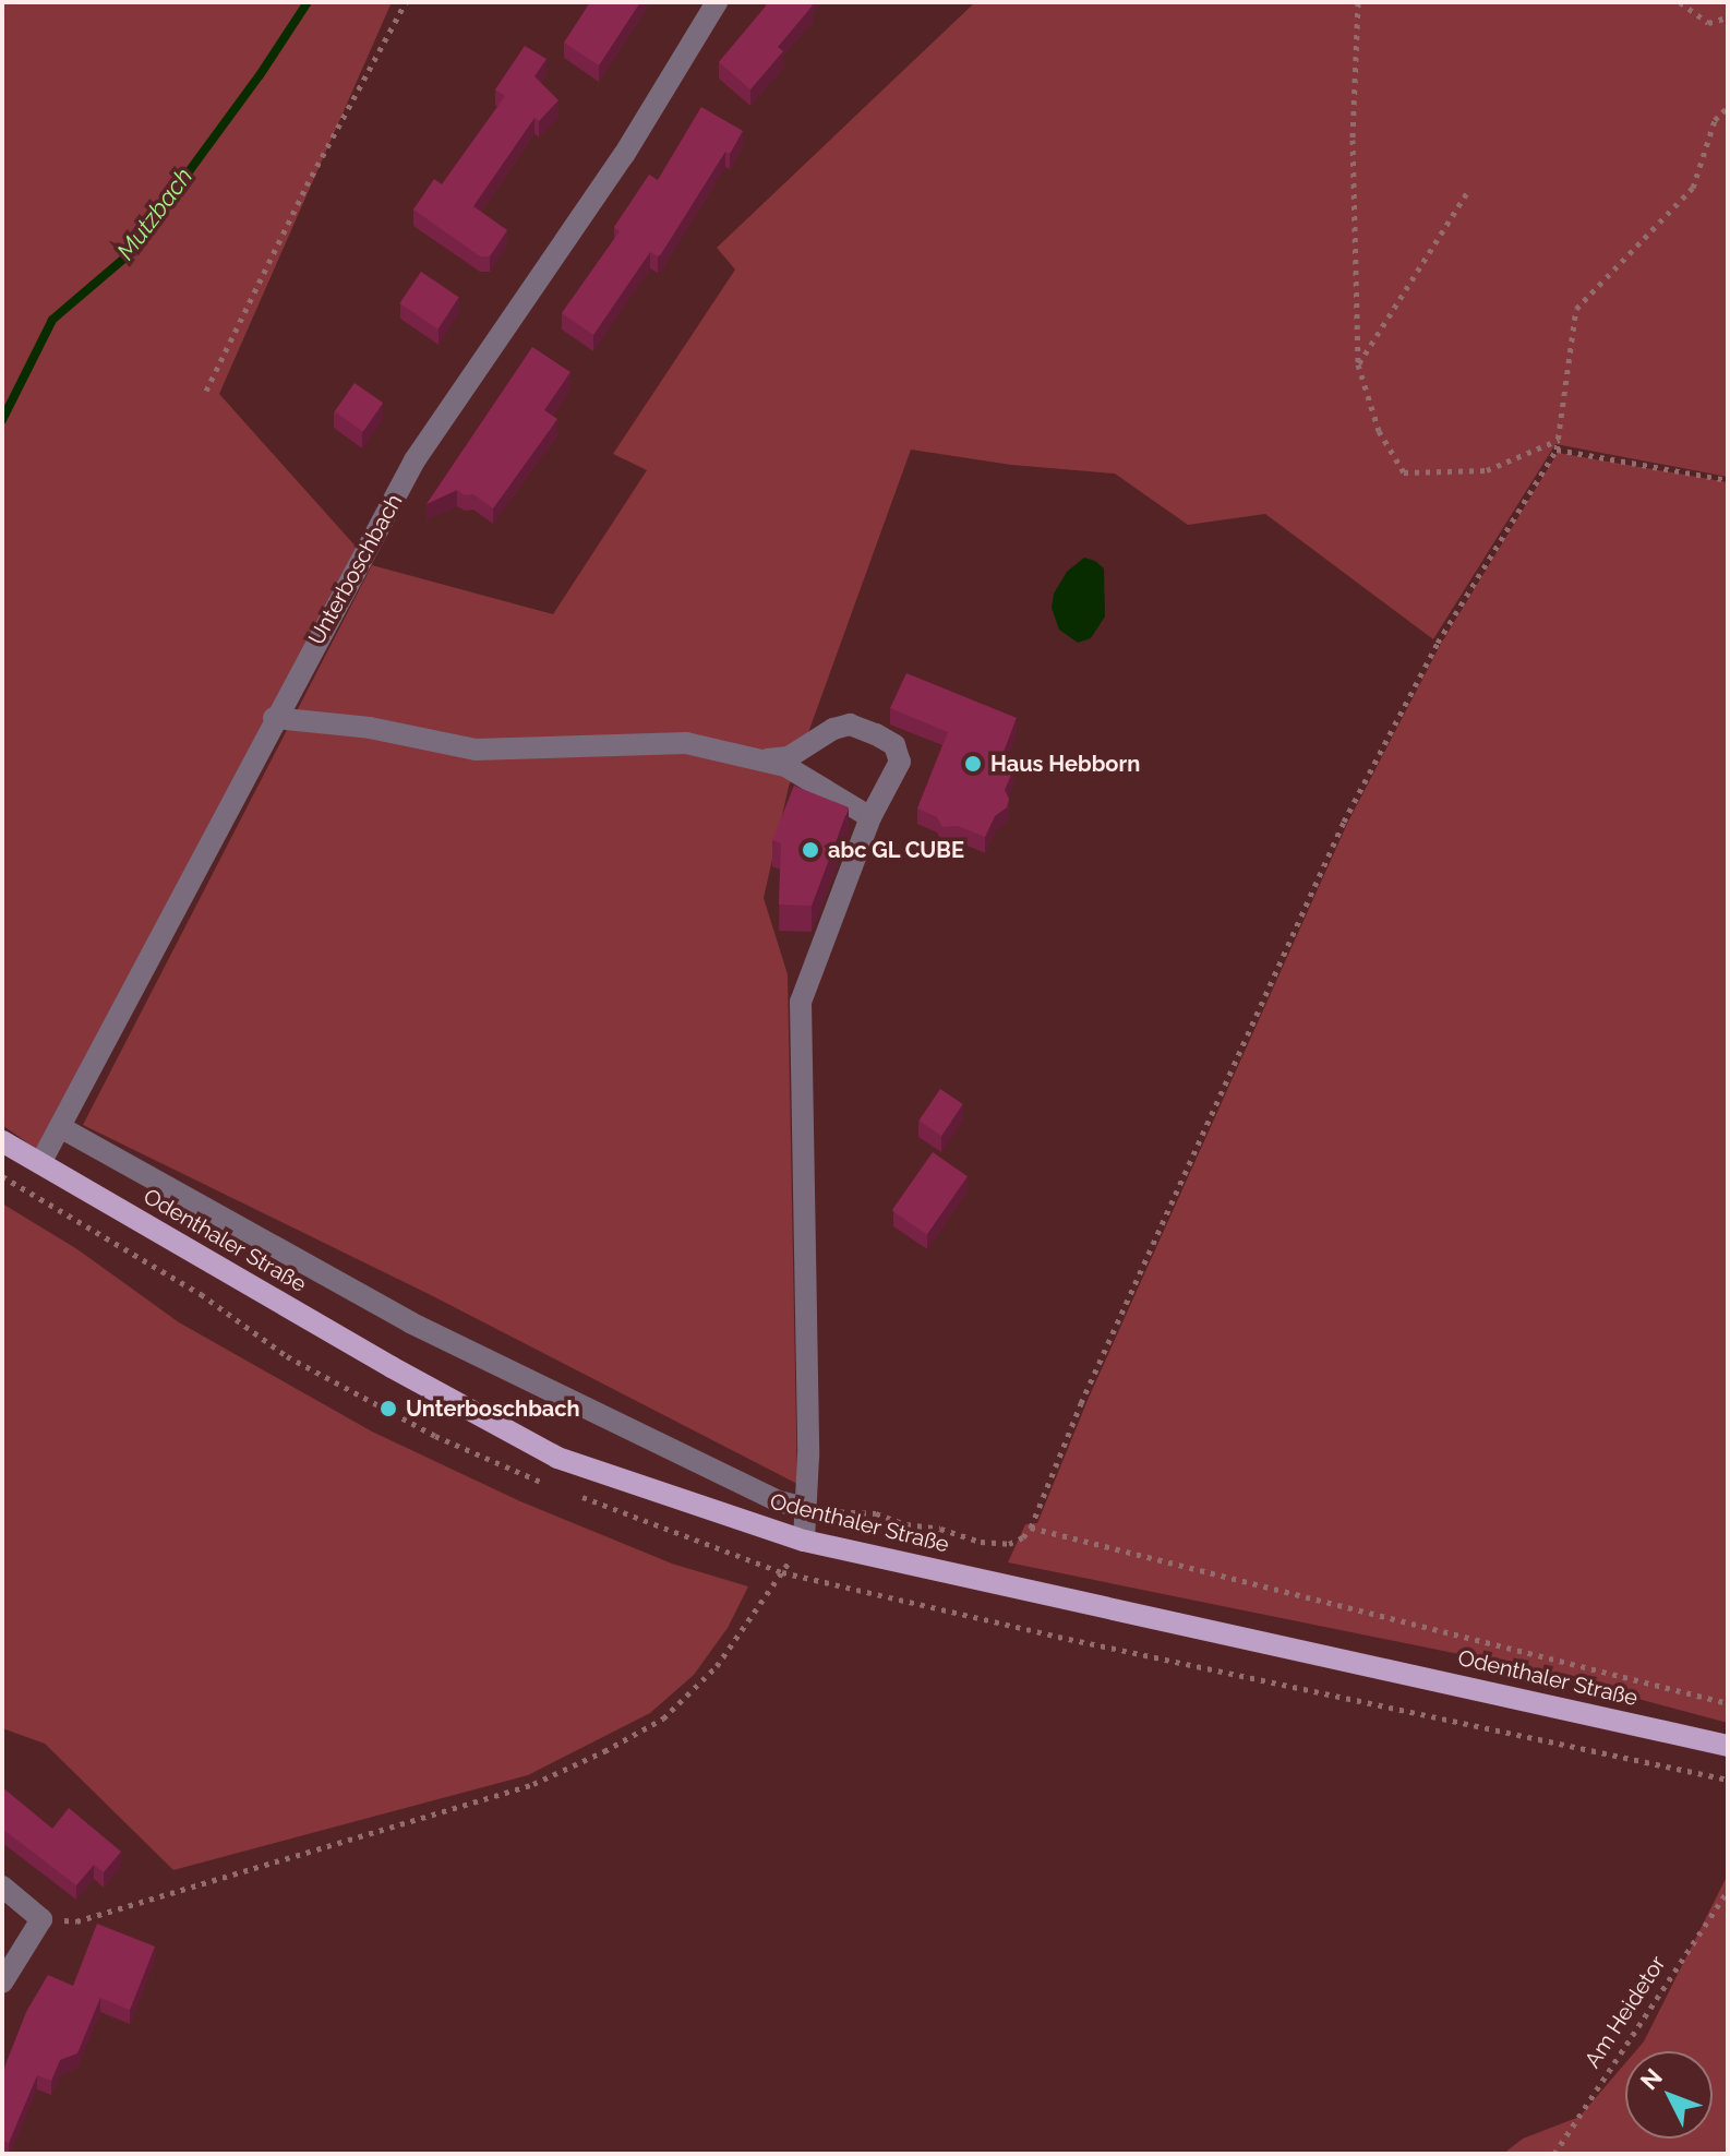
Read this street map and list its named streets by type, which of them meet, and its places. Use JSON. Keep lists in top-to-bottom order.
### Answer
{
  "streets": {
    "main road": ["Odenthaler Straße"],
    "street": ["Unterboschbach"],
    "path": ["Am Heidetor"]
  },
  "crossings": [
    ["Unterboschbach", "Odenthaler Straße"]
  ],
  "water": ["Mutzbach"],
  "places": ["Haus Hebborn", "abc GL CUBE", "Unterboschbach"],
  "north": "top left"
}
